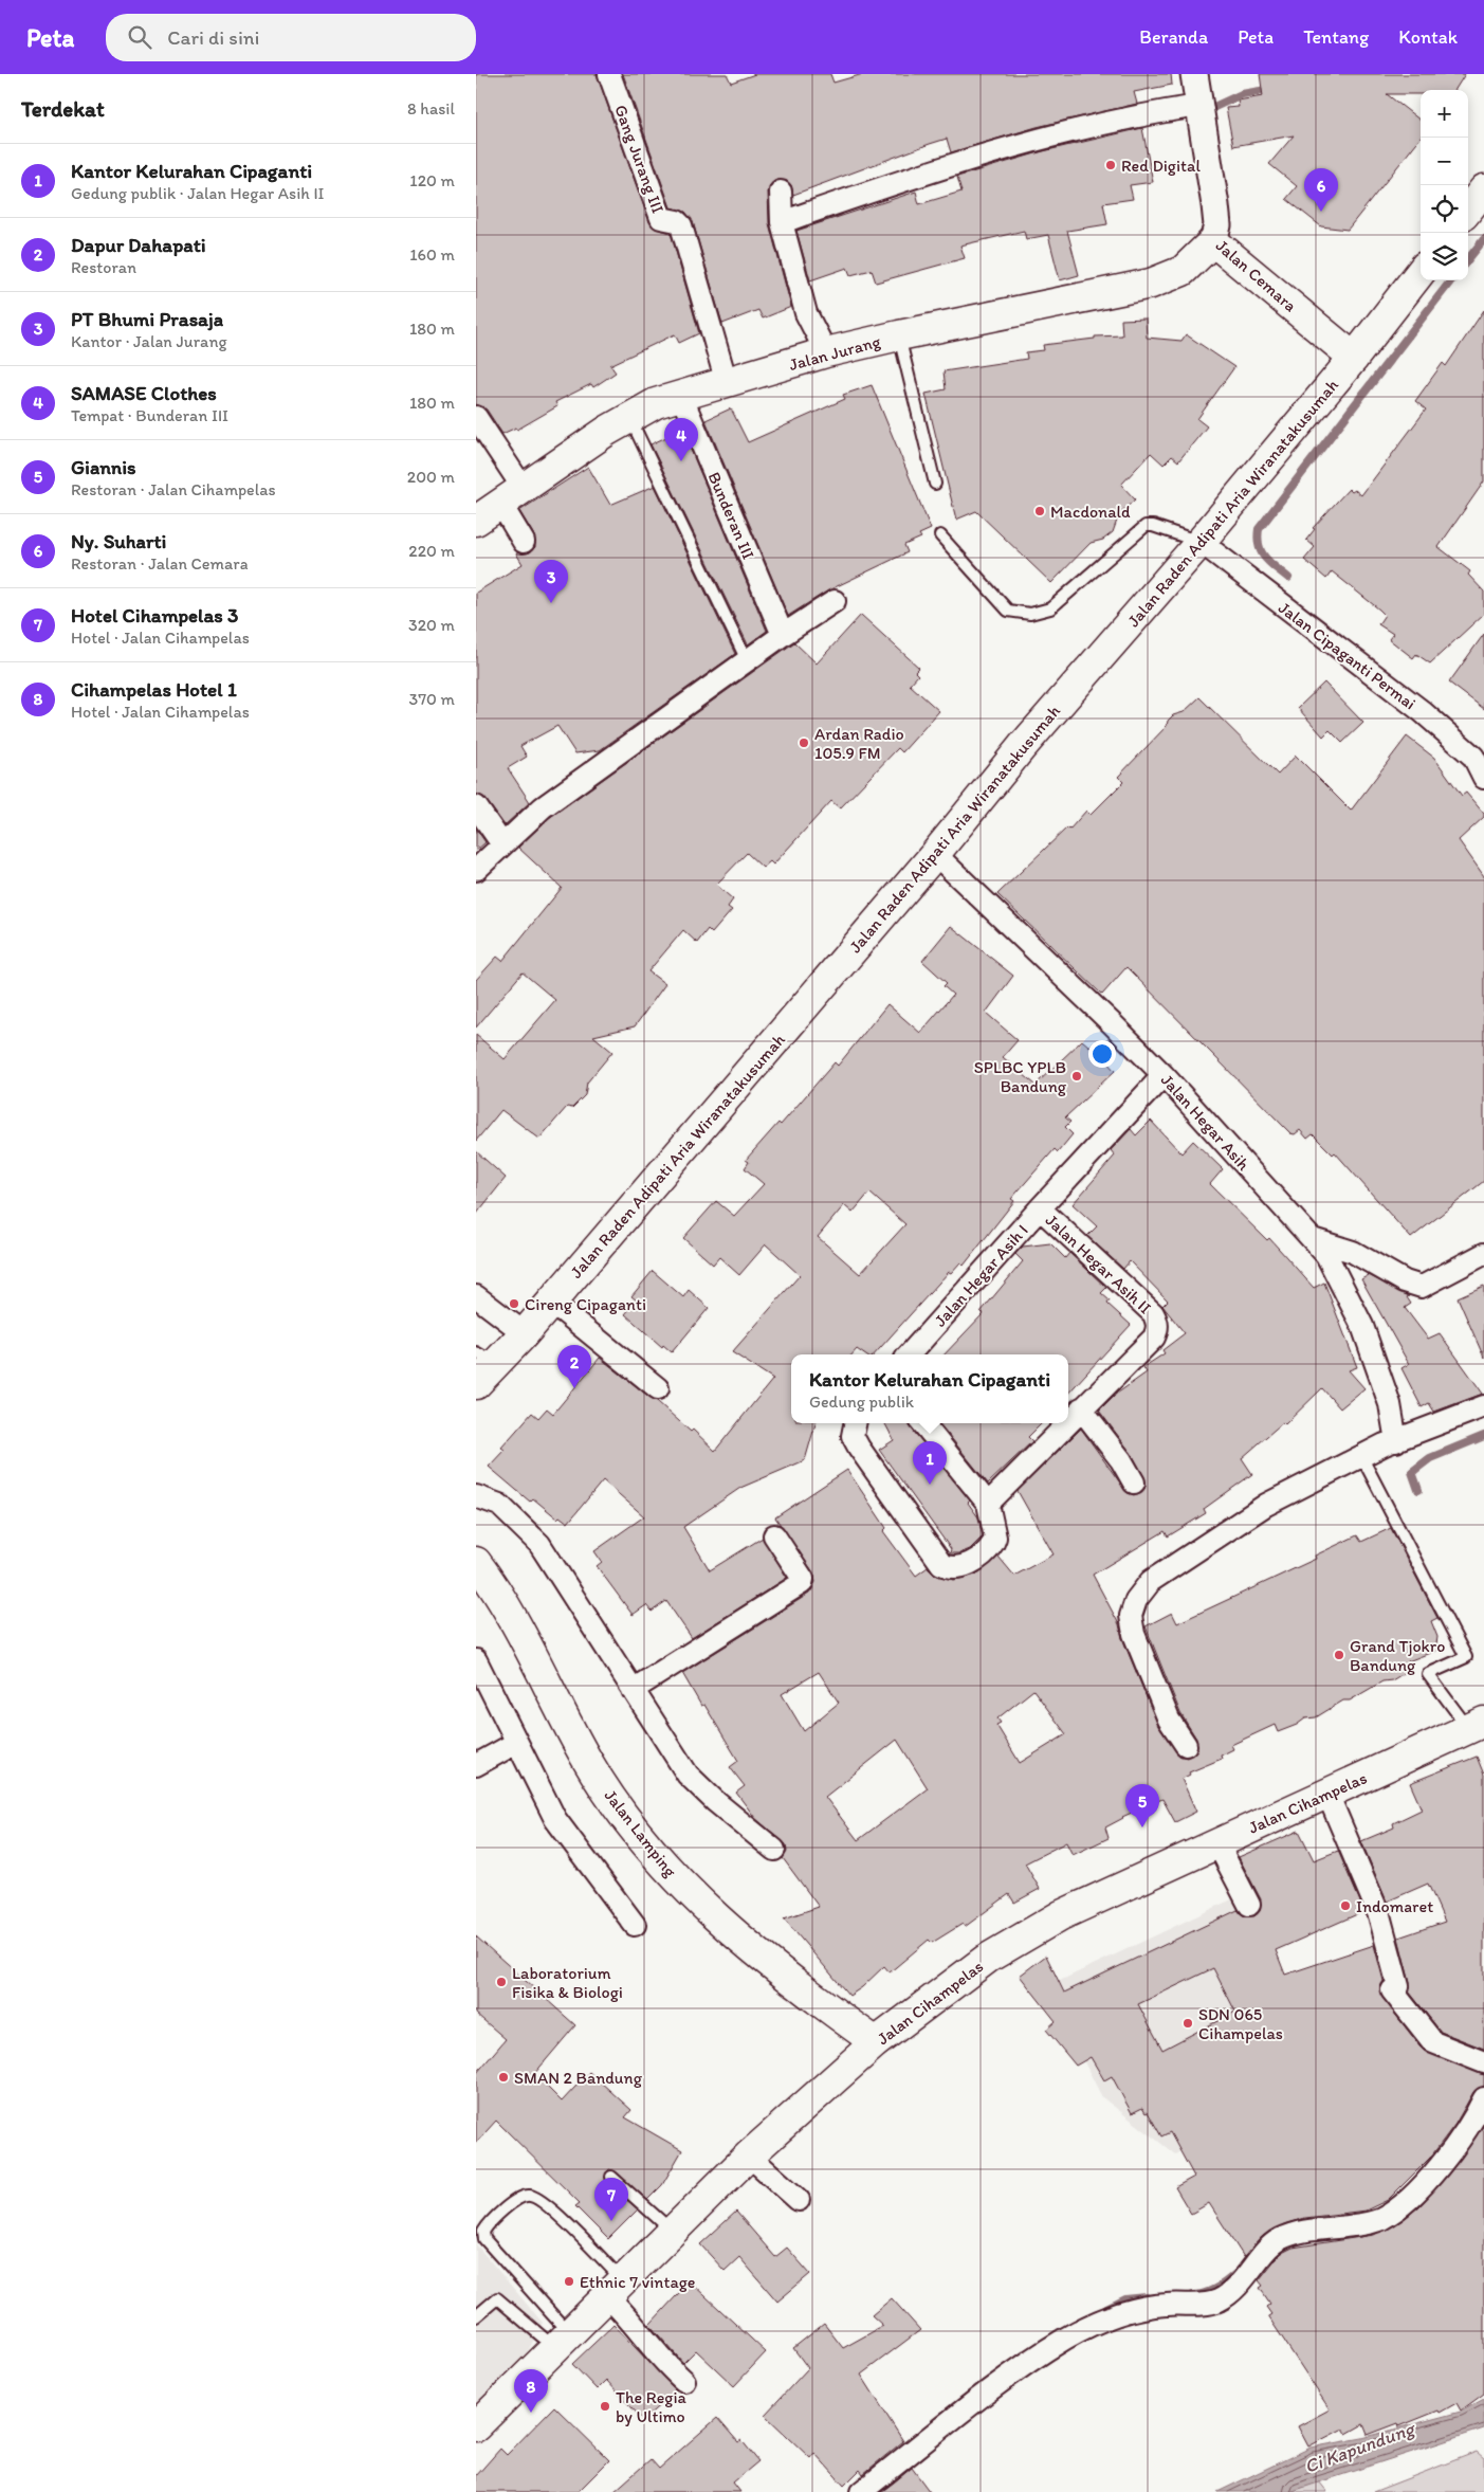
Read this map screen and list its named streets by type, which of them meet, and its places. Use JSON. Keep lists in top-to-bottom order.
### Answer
{
  "streets": {
    "main road": [
      "Jalan Cemara",
      "Jalan Jurang",
      "Jalan Raden Adipati Aria Wiranatakusumah",
      "Jalan Cihampelas",
      "Jalan Lamping"
    ],
    "street": [
      "Gang Jurang III",
      "Bunderan III",
      "Jalan Cipaganti Permai",
      "Jalan Hegar Asih",
      "Jalan Hegar Asih II",
      "Jalan Hegar Asih I"
    ]
  },
  "crossings": [
    ["Gang Jurang III", "Jalan Jurang"],
    ["Jalan Cemara", "Jalan Jurang"],
    ["Jalan Cemara", "Jalan Raden Adipati Aria Wiranatakusumah"],
    ["Jalan Jurang", "Bunderan III"],
    ["Jalan Raden Adipati Aria Wiranatakusumah", "Jalan Cipaganti Permai"],
    ["Jalan Raden Adipati Aria Wiranatakusumah", "Jalan Hegar Asih"],
    ["Jalan Hegar Asih", "Jalan Hegar Asih I"],
    ["Jalan Hegar Asih II", "Jalan Hegar Asih I"],
    ["Jalan Cihampelas", "Jalan Lamping"]
  ],
  "water": ["Ci Kapundung"],
  "places": [
    "Red Digital",
    "Macdonald",
    "Ardan Radio 105.9 FM",
    "SPLBC YPLB Bandung",
    "Cireng Cipaganti",
    "Grand Tjokro Bandung",
    "Indomaret",
    "Laboratorium Fisika & Biologi",
    "SDN 065 Cihampelas",
    "SMAN 2 Bandung",
    "Ethnic 7 vintage",
    "The Regia by Ultimo"
  ],
  "page": {
    "header": "Peta",
    "search": "Cari di sini",
    "nav": [
      "Beranda",
      "Peta",
      "Tentang",
      "Kontak"
    ],
    "heading": ["Terdekat", "8 hasil"],
    "map_buttons": ["+", "−"],
    "list": [
      {
        "mark": "1",
        "name": "Kantor Kelurahan Cipaganti",
        "note": "Gedung publik · Jalan Hegar Asih II",
        "value": "120 m"
      },
      {
        "mark": "2",
        "name": "Dapur Dahapati",
        "note": "Restoran",
        "value": "160 m"
      },
      {
        "mark": "3",
        "name": "PT Bhumi Prasaja",
        "note": "Kantor · Jalan Jurang",
        "value": "180 m"
      },
      {
        "mark": "4",
        "name": "SAMASE Clothes",
        "note": "Tempat · Bunderan III",
        "value": "180 m"
      },
      {
        "mark": "5",
        "name": "Giannis",
        "note": "Restoran · Jalan Cihampelas",
        "value": "200 m"
      },
      {
        "mark": "6",
        "name": "Ny. Suharti",
        "note": "Restoran · Jalan Cemara",
        "value": "220 m"
      },
      {
        "mark": "7",
        "name": "Hotel Cihampelas 3",
        "note": "Hotel · Jalan Cihampelas",
        "value": "320 m"
      },
      {
        "mark": "8",
        "name": "Cihampelas Hotel 1",
        "note": "Hotel · Jalan Cihampelas",
        "value": "370 m"
      }
    ],
    "pins": [
      "6",
      "4",
      "3",
      "2",
      "1",
      "5",
      "7",
      "8"
    ],
    "popup": ["Kantor Kelurahan Cipaganti", "Gedung publik"]
  }
}
